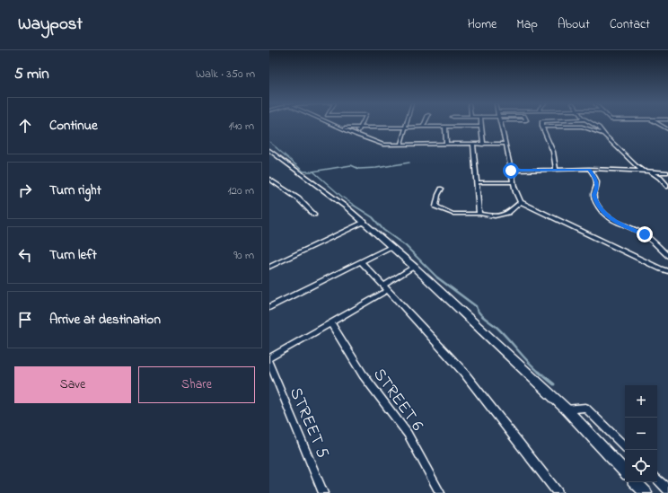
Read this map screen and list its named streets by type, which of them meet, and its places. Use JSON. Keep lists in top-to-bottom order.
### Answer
{
  "streets": {
    "street": ["STREET 6", "STREET 5"]
  },
  "page": {
    "header": "Waypost",
    "nav": [
      "Home",
      "Map",
      "About",
      "Contact"
    ],
    "heading": ["5 min", "Walk · 350 m"],
    "list": [
      ["Continue", "140 m"],
      ["Turn right", "120 m"],
      ["Turn left", "90 m"],
      "Arrive at destination"
    ],
    "buttons": ["Save", "Share"],
    "map_buttons": ["+", "−"]
  }
}
